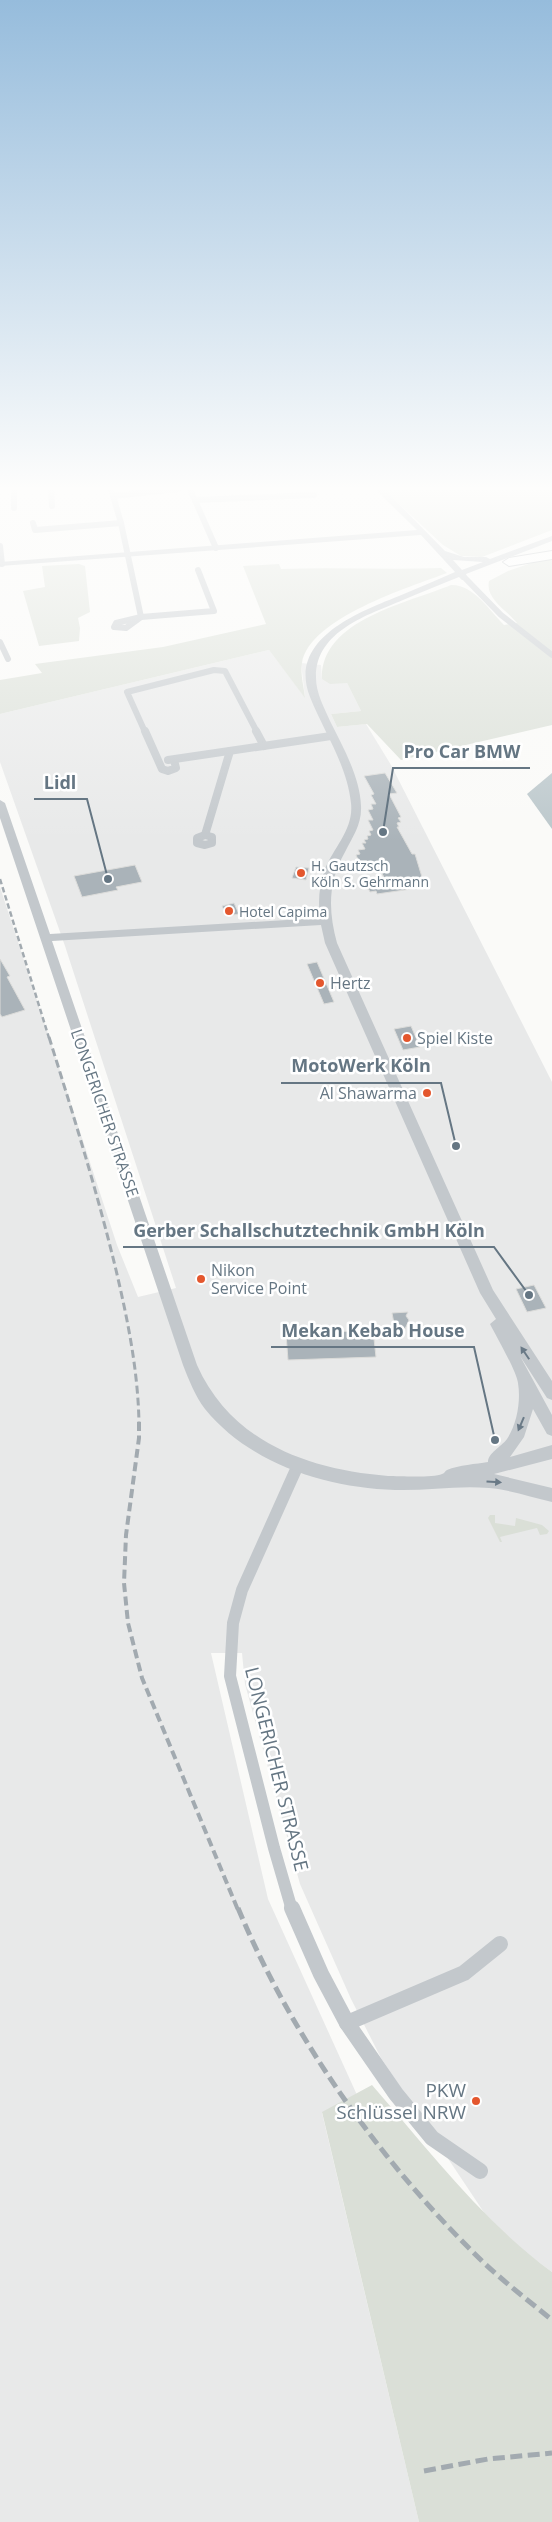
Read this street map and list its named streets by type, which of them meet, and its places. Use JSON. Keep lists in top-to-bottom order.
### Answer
{
  "streets": {
    "street": ["LONGERICHER STRASSE"]
  },
  "places": [
    "Pro Car BMW",
    "H. Gautzsch Köln S. Gehrmann",
    "Lidl",
    "Hotel Capima",
    "Hertz",
    "Spiel Kiste",
    "Al Shawarma",
    "MotoWerk Köln",
    "Nikon Service Point",
    "Gerber Schallschutztechnik GmbH Köln",
    "Mekan Kebab House",
    "PKW Schlüssel NRW"
  ]
}
